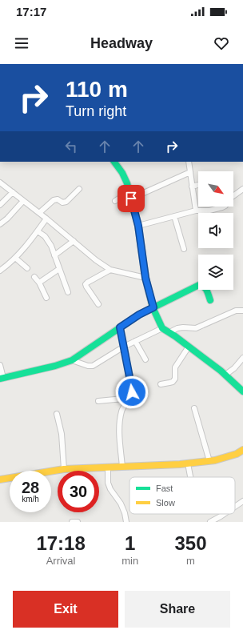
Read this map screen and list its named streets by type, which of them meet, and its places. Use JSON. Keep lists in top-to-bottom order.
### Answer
{
  "legend": ["Fast", "Slow"],
  "north": "bottom right",
  "page": {
    "status": "17:17",
    "header": "Headway",
    "turn": ["110 m", "Turn right"],
    "speed": "28 km/h",
    "limit": "30",
    "eta": [
      "17:18",
      "Arrival",
      "1",
      "min",
      "350",
      "m"
    ],
    "buttons": ["Exit", "Share"]
  }
}
